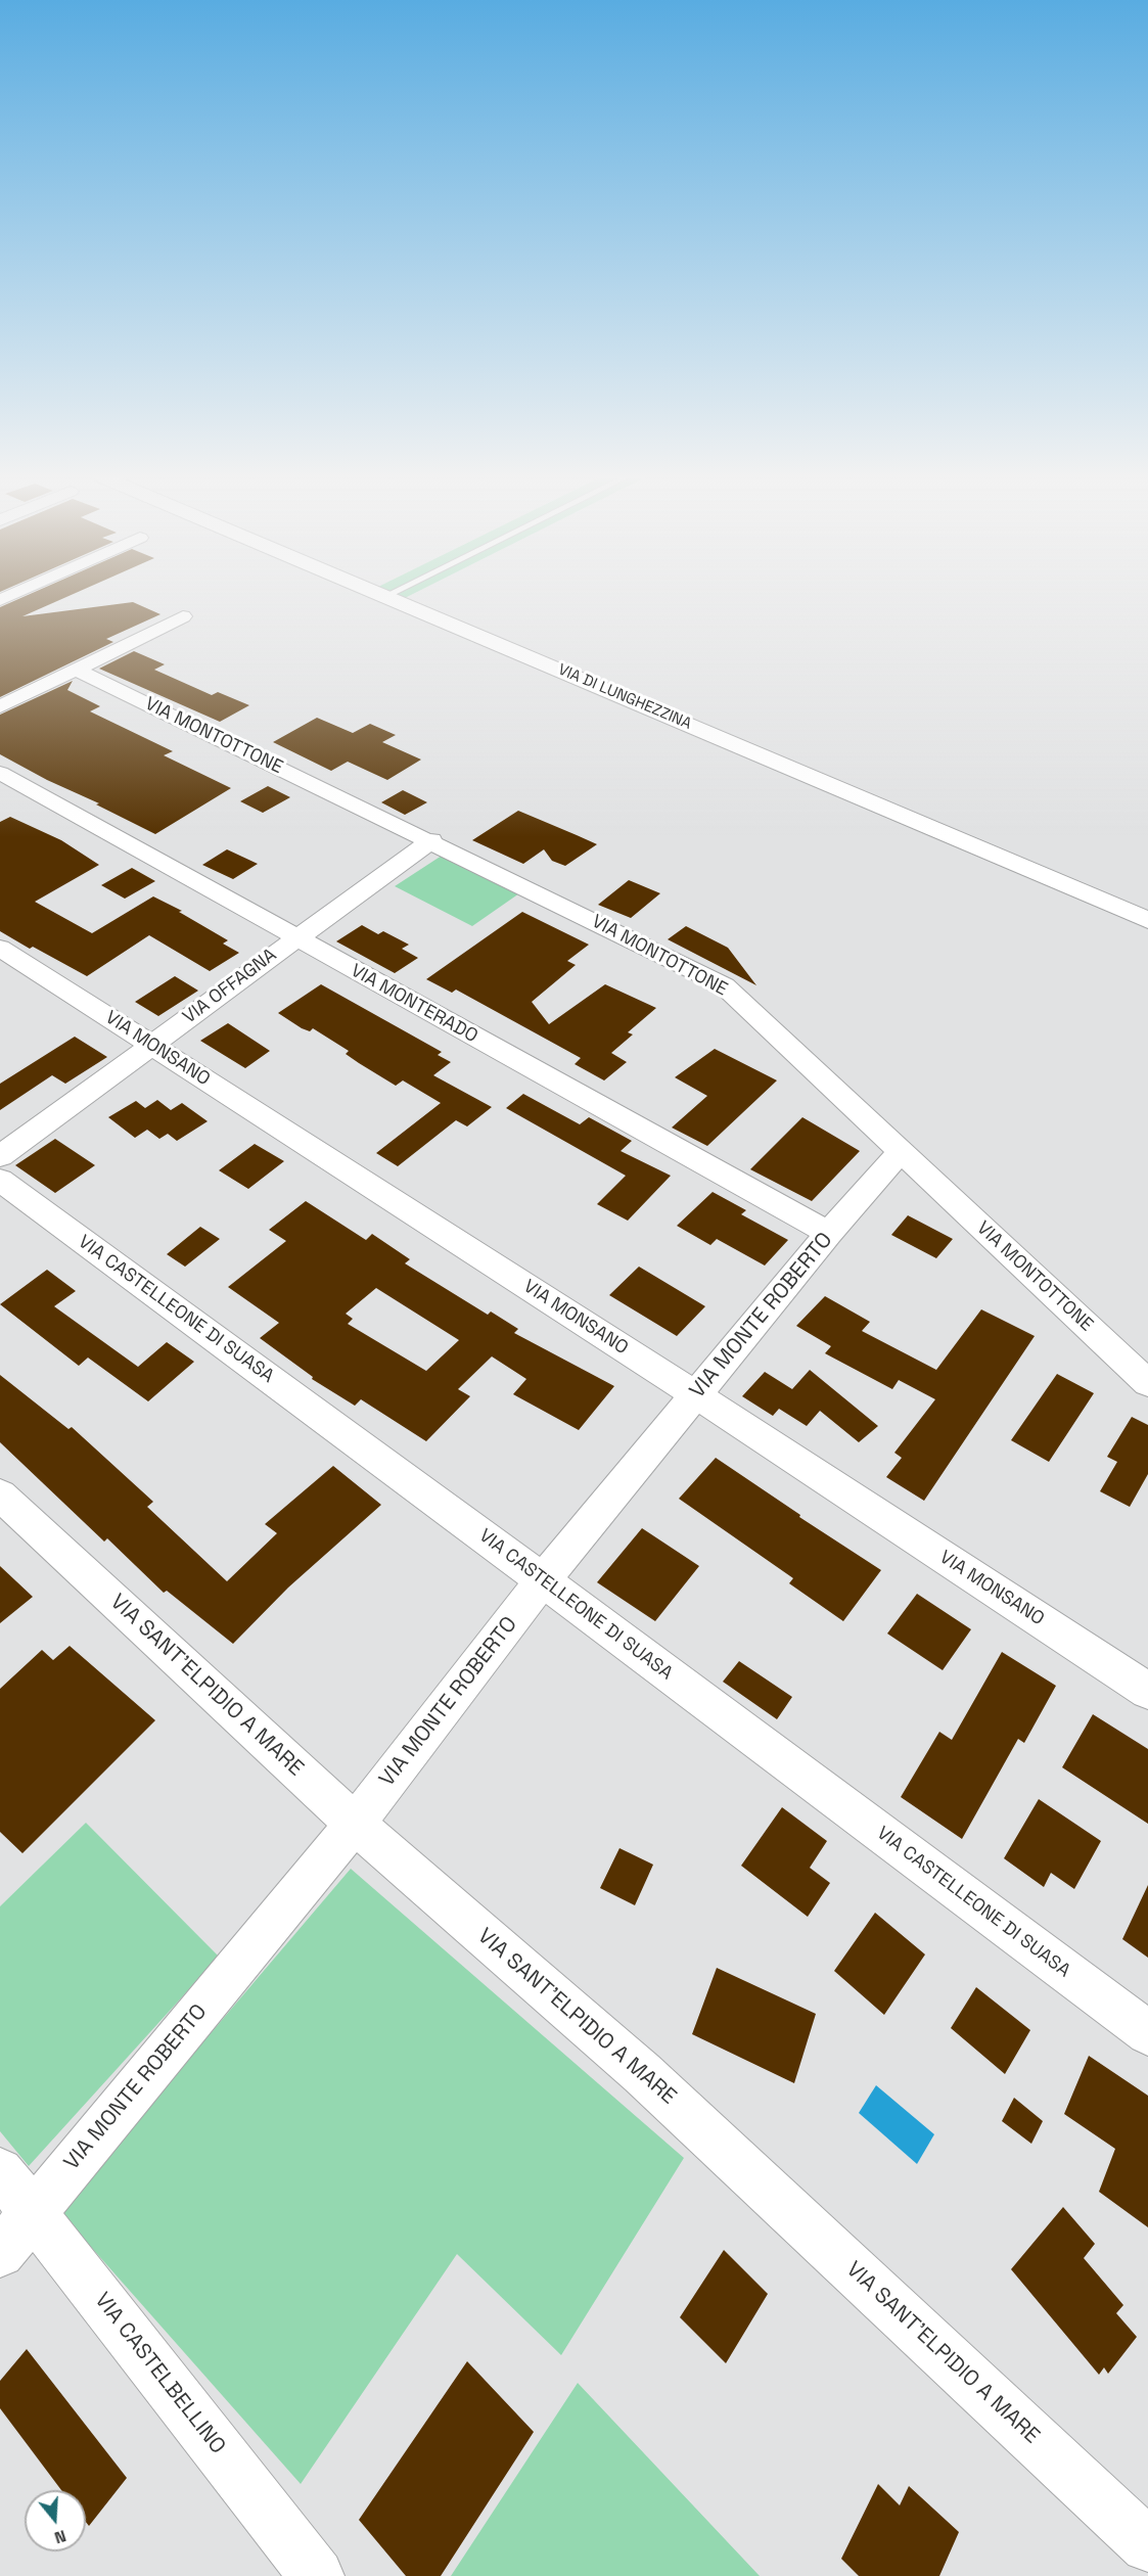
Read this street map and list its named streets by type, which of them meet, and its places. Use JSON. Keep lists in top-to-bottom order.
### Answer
{
  "streets": {
    "street": [
      "VIA DI LUNGHEZZINA",
      "VIA MONTOTTONE",
      "VIA OFFAGNA",
      "VIA MONTERADO",
      "VIA MONSANO",
      "VIA CASTELLEONE DI SUASA",
      "VIA MONTE ROBERTO",
      "VIA SANT'ELPIDIO A MARE",
      "VIA CASTELBELLINO"
    ]
  },
  "crossings": [
    ["VIA MONTOTTONE", "VIA OFFAGNA"],
    ["VIA MONTOTTONE", "VIA MONTE ROBERTO"],
    ["VIA OFFAGNA", "VIA MONTERADO"],
    ["VIA OFFAGNA", "VIA MONSANO"],
    ["VIA MONTERADO", "VIA MONTE ROBERTO"],
    ["VIA MONSANO", "VIA MONTE ROBERTO"],
    ["VIA CASTELLEONE DI SUASA", "VIA MONTE ROBERTO"],
    ["VIA MONTE ROBERTO", "VIA SANT'ELPIDIO A MARE"],
    ["VIA MONTE ROBERTO", "VIA CASTELBELLINO"]
  ],
  "north": "bottom"
}
